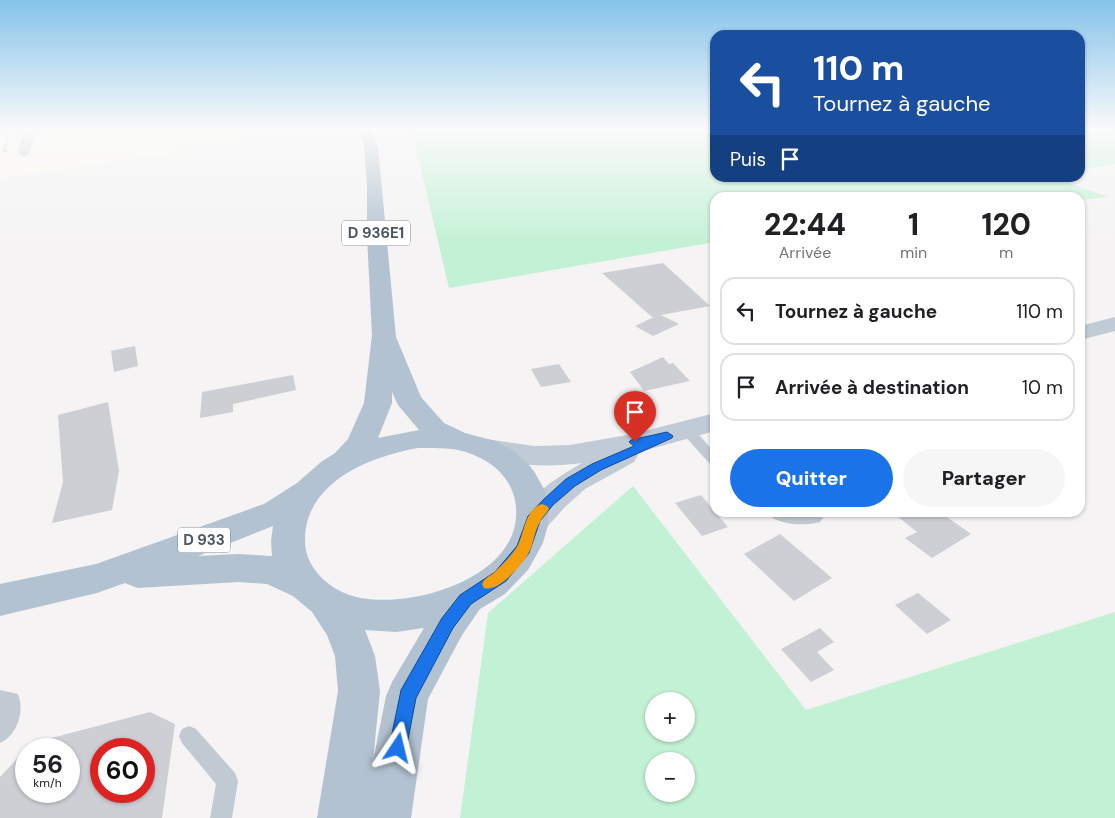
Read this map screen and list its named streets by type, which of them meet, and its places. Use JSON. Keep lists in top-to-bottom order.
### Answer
{
  "streets": {
    "main road": ["D 936E1", "D 933"]
  },
  "page": {
    "turn": ["110 m", "Tournez à gauche"],
    "then": "Puis",
    "eta": [
      "22:44",
      "Arrivée",
      "1",
      "min",
      "120",
      "m"
    ],
    "list": [
      {
        "name": "Tournez à gauche",
        "value": "110 m"
      },
      {
        "name": "Arrivée à destination",
        "value": "10 m"
      }
    ],
    "buttons": ["Quitter", "Partager"],
    "map_buttons": ["+", "−"],
    "speed": "56 km/h",
    "limit": "60"
  }
}
